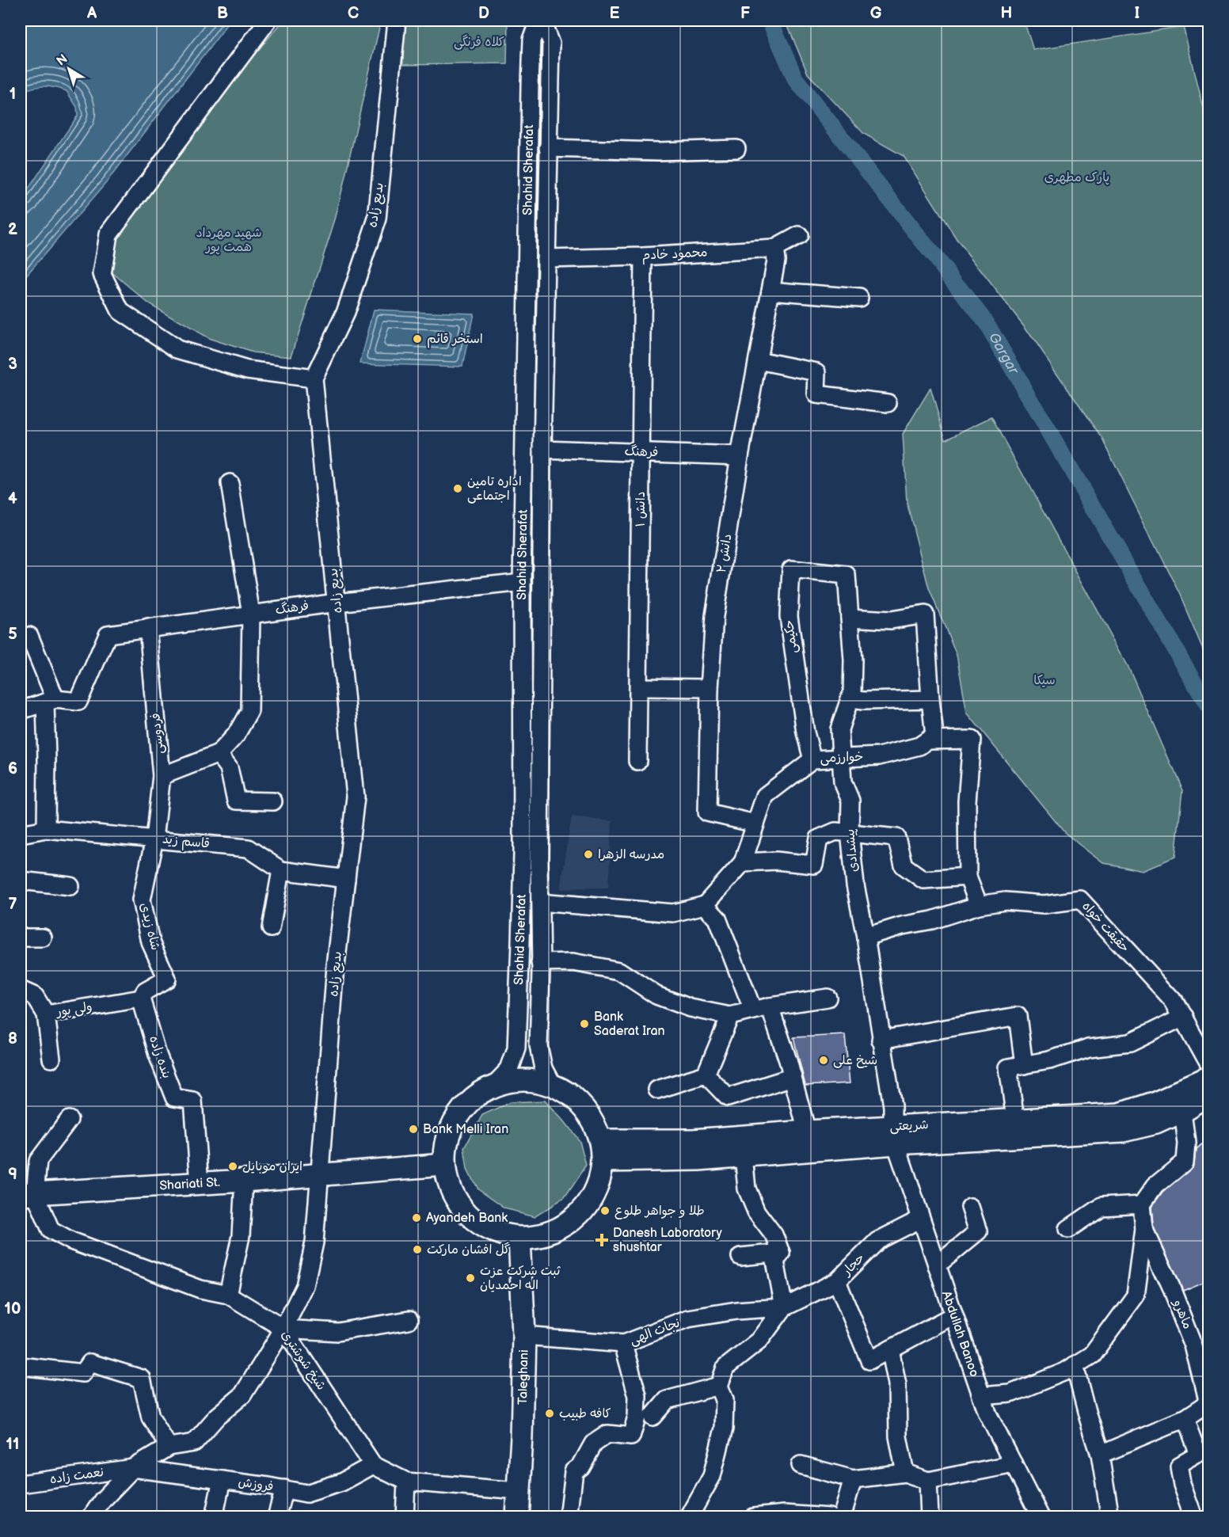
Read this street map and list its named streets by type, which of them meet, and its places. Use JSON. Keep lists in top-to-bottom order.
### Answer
{
  "streets": {
    "main road": ["شریعتی", "Shariati St.", "Taleghani"],
    "street": [
      "Shahid Sherafat",
      "بدیع زاده",
      "محمود خادم",
      "فرهنگ",
      "دانش ۱",
      "دانش ۲",
      "حکیمی",
      "فردوسی",
      "خوارزمی",
      "قاسم زید",
      "پیشدادی",
      "شاه زیدی",
      "حقیقت خواه",
      "ولی پور",
      "بنده زاده",
      "حجار",
      "ماهرو",
      "نجات الهی",
      "Abdullah Banoo",
      "شیخ شوشتری",
      "نعمت زاده",
      "فروزش"
    ]
  },
  "crossings": [
    ["Shahid Sherafat", "محمود خادم"],
    ["Shahid Sherafat", "فرهنگ"],
    ["Shahid Sherafat", "شریعتی"],
    ["Shahid Sherafat", "Shariati St."],
    ["Shahid Sherafat", "Taleghani"],
    ["بدیع زاده", "فرهنگ"],
    ["بدیع زاده", "قاسم زید"],
    ["بدیع زاده", "Shariati St."],
    ["بدیع زاده", "شیخ شوشتری"],
    ["محمود خادم", "دانش ۱"],
    ["محمود خادم", "دانش ۲"],
    ["فرهنگ", "دانش ۱"],
    ["فرهنگ", "دانش ۲"],
    ["فرهنگ", "فردوسی"],
    ["دانش ۲", "خوارزمی"],
    ["حکیمی", "خوارزمی"],
    ["حکیمی", "پیشدادی"],
    ["فردوسی", "قاسم زید"],
    ["فردوسی", "شاه زیدی"],
    ["خوارزمی", "پیشدادی"],
    ["قاسم زید", "شاه زیدی"],
    ["پیشدادی", "حقیقت خواه"],
    ["پیشدادی", "شریعتی"],
    ["پیشدادی", "Abdullah Banoo"],
    ["شاه زیدی", "ولی پور"],
    ["شاه زیدی", "بنده زاده"],
    ["ولی پور", "بنده زاده"],
    ["بنده زاده", "Shariati St."],
    ["شریعتی", "Shariati St."],
    ["شریعتی", "Abdullah Banoo"],
    ["شریعتی", "Taleghani"],
    ["Shariati St.", "شیخ شوشتری"],
    ["Shariati St.", "Taleghani"],
    ["حجار", "نجات الهی"],
    ["حجار", "Abdullah Banoo"],
    ["نجات الهی", "Taleghani"],
    ["شیخ شوشتری", "فروزش"],
    ["نعمت زاده", "فروزش"]
  ],
  "water": ["Gargar"],
  "parks": [
    "کلاه فرنگی",
    "پارک مطهری",
    "شهید مهرداد همت پور",
    "سیکا"
  ],
  "places": {
    "other": [
      "استخر قائم",
      "اداره تامین اجتماعی",
      "مدرسه الزهرا",
      "Bank Saderat Iran",
      "شیخ علی",
      "Bank Melli Iran",
      "ایران موبایل",
      "طلا و جواهر طلوع",
      "Ayandeh Bank",
      "گل افشان مارکت",
      "ثبت شرکت عزت اله احمدیان",
      "کافه طبیب"
    ],
    "health": ["Danesh Laboratory shushtar"]
  },
  "north": "top left",
  "grid": {
    "columns": [
      "A",
      "B",
      "C",
      "D",
      "E",
      "F",
      "G",
      "H",
      "I"
    ],
    "rows": [
      "1",
      "2",
      "3",
      "4",
      "5",
      "6",
      "7",
      "8",
      "9",
      "10",
      "11"
    ]
  }
}
